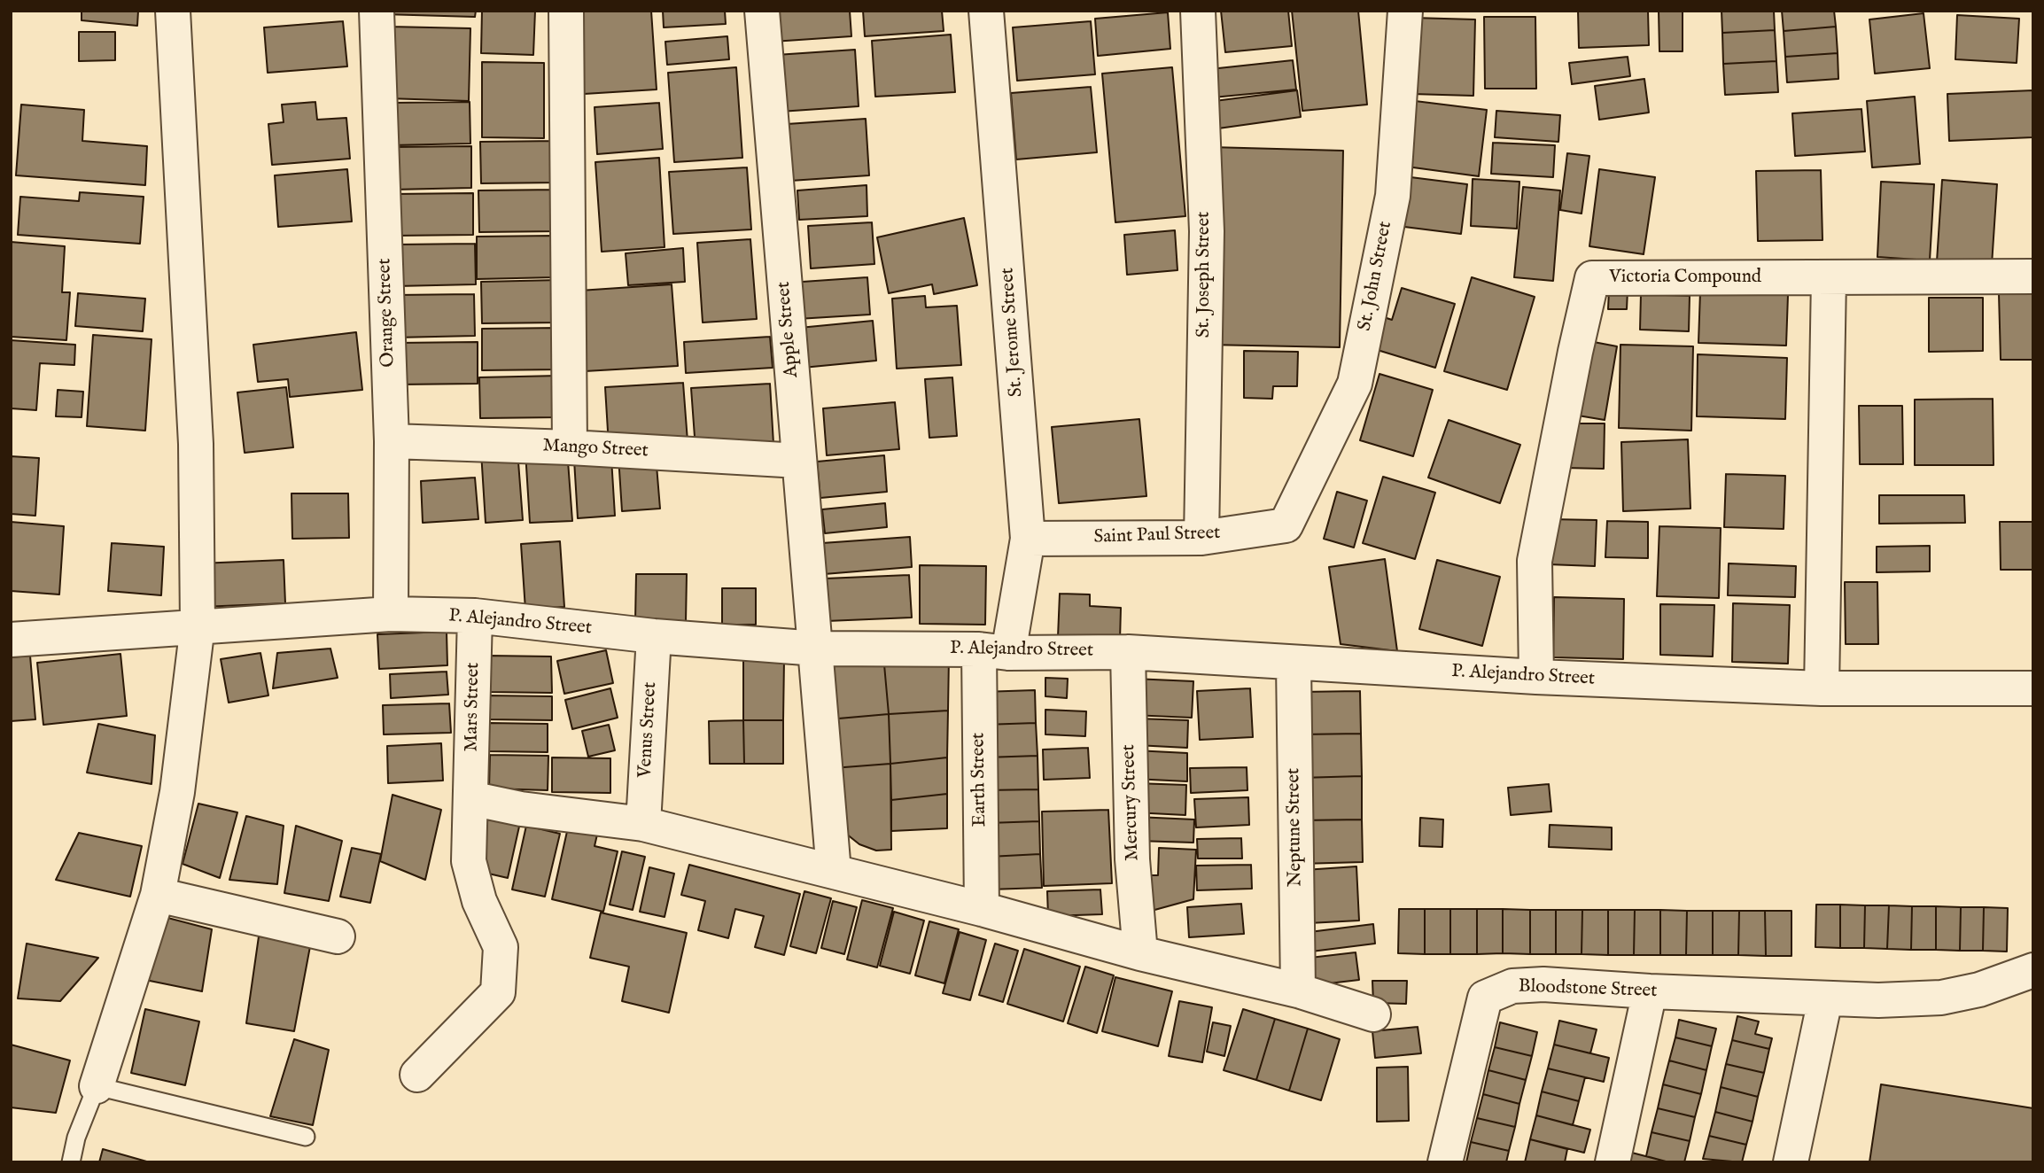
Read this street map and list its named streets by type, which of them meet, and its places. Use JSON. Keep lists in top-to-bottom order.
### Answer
{
  "streets": {
    "street": [
      "St. Joseph Street",
      "St. John Street",
      "Victoria Compound",
      "Orange Street",
      "Apple Street",
      "St. Jerome Street",
      "Mango Street",
      "Saint Paul Street",
      "P. Alejandro Street",
      "Mars Street",
      "Venus Street",
      "Earth Street",
      "Mercury Street",
      "Neptune Street",
      "Bloodstone Street"
    ]
  },
  "crossings": [
    ["St. Joseph Street", "Saint Paul Street"],
    ["St. John Street", "Saint Paul Street"],
    ["Victoria Compound", "P. Alejandro Street"],
    ["Orange Street", "Mango Street"],
    ["Orange Street", "P. Alejandro Street"],
    ["Apple Street", "Mango Street"],
    ["Apple Street", "P. Alejandro Street"],
    ["St. Jerome Street", "Saint Paul Street"],
    ["St. Jerome Street", "P. Alejandro Street"],
    ["St. Jerome Street", "Earth Street"],
    ["P. Alejandro Street", "Mars Street"],
    ["P. Alejandro Street", "Venus Street"],
    ["P. Alejandro Street", "Earth Street"],
    ["P. Alejandro Street", "Mercury Street"],
    ["P. Alejandro Street", "Neptune Street"]
  ]
}
